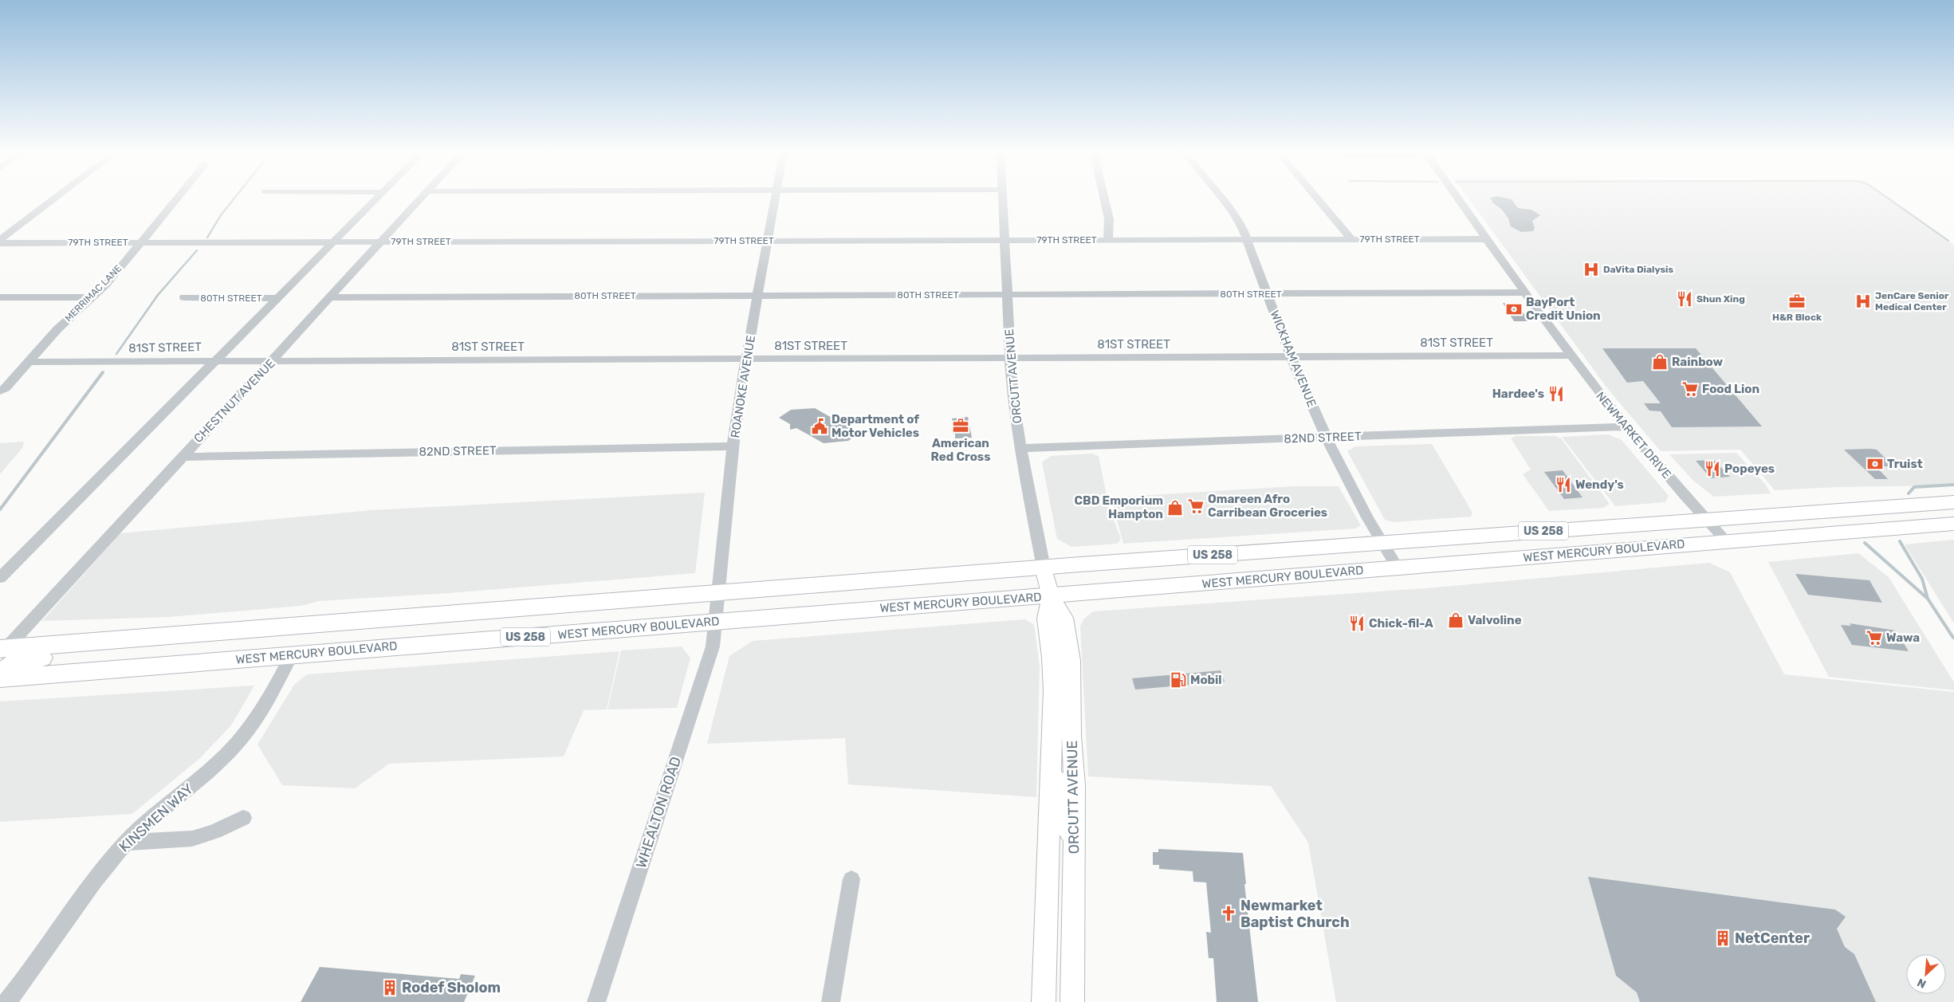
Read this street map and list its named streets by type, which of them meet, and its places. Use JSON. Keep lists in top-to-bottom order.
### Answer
{
  "streets": {
    "highway": ["US 258", "WEST MERCURY BOULEVARD"],
    "main road": ["ORCUTT AVENUE"],
    "street": [
      "79TH STREET",
      "MERRIMAC LANE",
      "80TH STREET",
      "81ST STREET",
      "WICKHAM AVENUE",
      "ROANOKE AVENUE",
      "CHESTNUT AVENUE",
      "NEWMARKET DRIVE",
      "82ND STREET",
      "WHEALTON ROAD",
      "KINSMEN WAY"
    ]
  },
  "crossings": [
    ["79TH STREET", "MERRIMAC LANE"],
    ["79TH STREET", "WICKHAM AVENUE"],
    ["79TH STREET", "ORCUTT AVENUE"],
    ["79TH STREET", "ROANOKE AVENUE"],
    ["79TH STREET", "CHESTNUT AVENUE"],
    ["79TH STREET", "NEWMARKET DRIVE"],
    ["MERRIMAC LANE", "81ST STREET"],
    ["80TH STREET", "WICKHAM AVENUE"],
    ["80TH STREET", "ORCUTT AVENUE"],
    ["80TH STREET", "ROANOKE AVENUE"],
    ["80TH STREET", "CHESTNUT AVENUE"],
    ["80TH STREET", "NEWMARKET DRIVE"],
    ["81ST STREET", "WICKHAM AVENUE"],
    ["81ST STREET", "ORCUTT AVENUE"],
    ["81ST STREET", "ROANOKE AVENUE"],
    ["81ST STREET", "CHESTNUT AVENUE"],
    ["81ST STREET", "NEWMARKET DRIVE"],
    ["WICKHAM AVENUE", "82ND STREET"],
    ["WICKHAM AVENUE", "WEST MERCURY BOULEVARD"],
    ["ORCUTT AVENUE", "82ND STREET"],
    ["ORCUTT AVENUE", "WEST MERCURY BOULEVARD"],
    ["ROANOKE AVENUE", "82ND STREET"],
    ["ROANOKE AVENUE", "WEST MERCURY BOULEVARD"],
    ["ROANOKE AVENUE", "WHEALTON ROAD"],
    ["CHESTNUT AVENUE", "82ND STREET"],
    ["CHESTNUT AVENUE", "WEST MERCURY BOULEVARD"],
    ["NEWMARKET DRIVE", "82ND STREET"],
    ["NEWMARKET DRIVE", "WEST MERCURY BOULEVARD"],
    ["WEST MERCURY BOULEVARD", "WHEALTON ROAD"],
    ["WEST MERCURY BOULEVARD", "KINSMEN WAY"]
  ],
  "places": {
    "hospital": ["DaVita Dialysis", "JenCare Senior Medical Center"],
    "restaurant": [
      "Shun Xing",
      "Hardee's",
      "Popeyes",
      "Wendy's",
      "Chick-fil-A"
    ],
    "office": ["H&R Block", "American Red Cross"],
    "bank": ["BayPort Credit Union", "Truist"],
    "shop": ["Rainbow", "CBD Emporium Hampton", "Valvoline"],
    "supermarket": ["Food Lion", "Omareen Afro Carribean Groceries", "Wawa"],
    "public building": ["Department of Motor Vehicles"],
    "fuel station": ["Mobil"],
    "church": ["Newmarket Baptist Church"],
    "building": ["NetCenter", "Rodef Sholom"]
  },
  "north": "bottom left"
}
